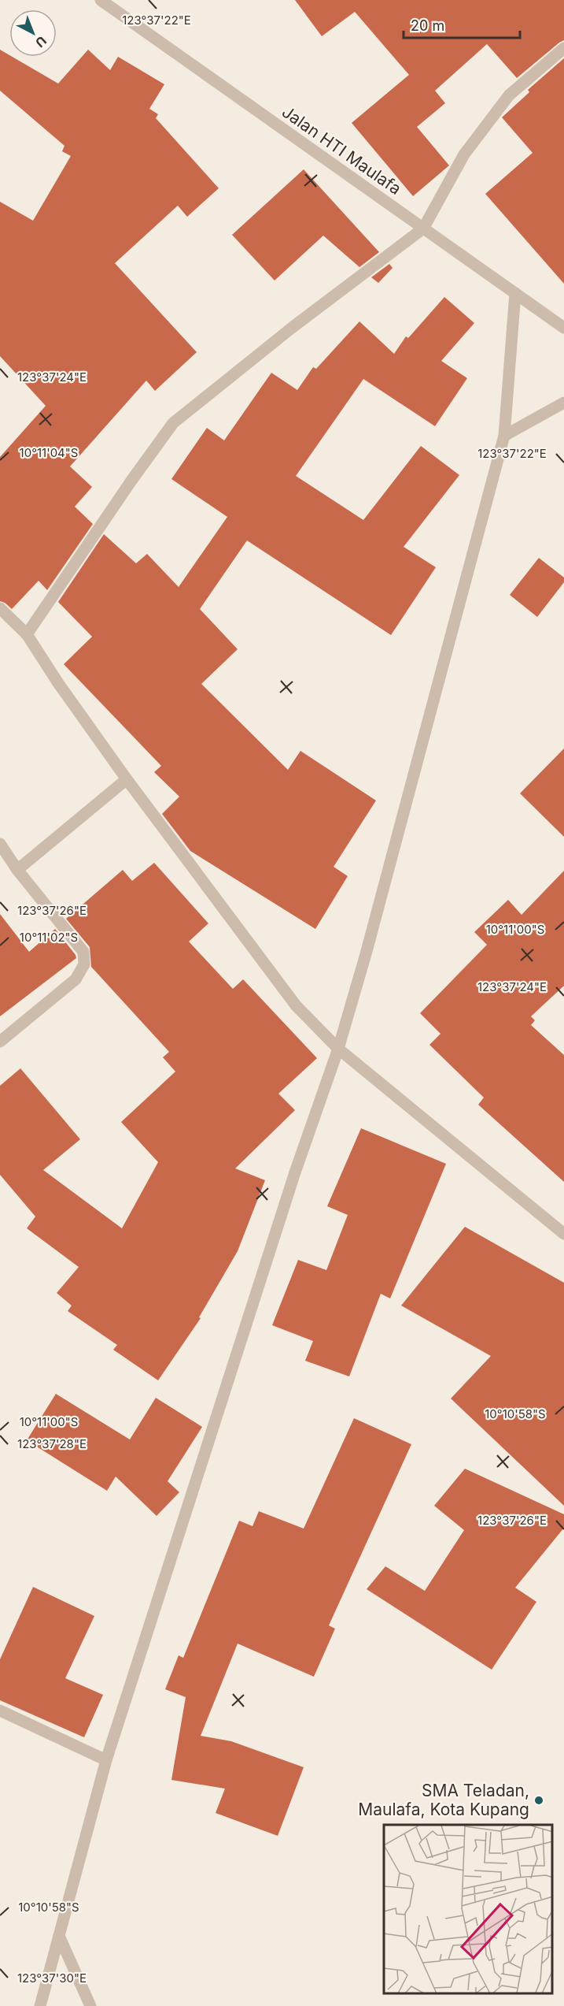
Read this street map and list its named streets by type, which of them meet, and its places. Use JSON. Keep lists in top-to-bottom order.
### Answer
{
  "streets": {
    "street": ["Jalan HTI Maulafa"]
  },
  "places": ["SMA Teladan, Maulafa, Kota Kupang"],
  "scale_bar": "20 m",
  "north": "bottom right",
  "coordinates": [
    "123°37'22\"E",
    "123°37'24\"E",
    "10°11'04\"S",
    "123°37'26\"E",
    "10°11'00\"S",
    "10°11'02\"S",
    "10°10'58\"S",
    "123°37'28\"E",
    "123°37'30\"E"
  ]
}
